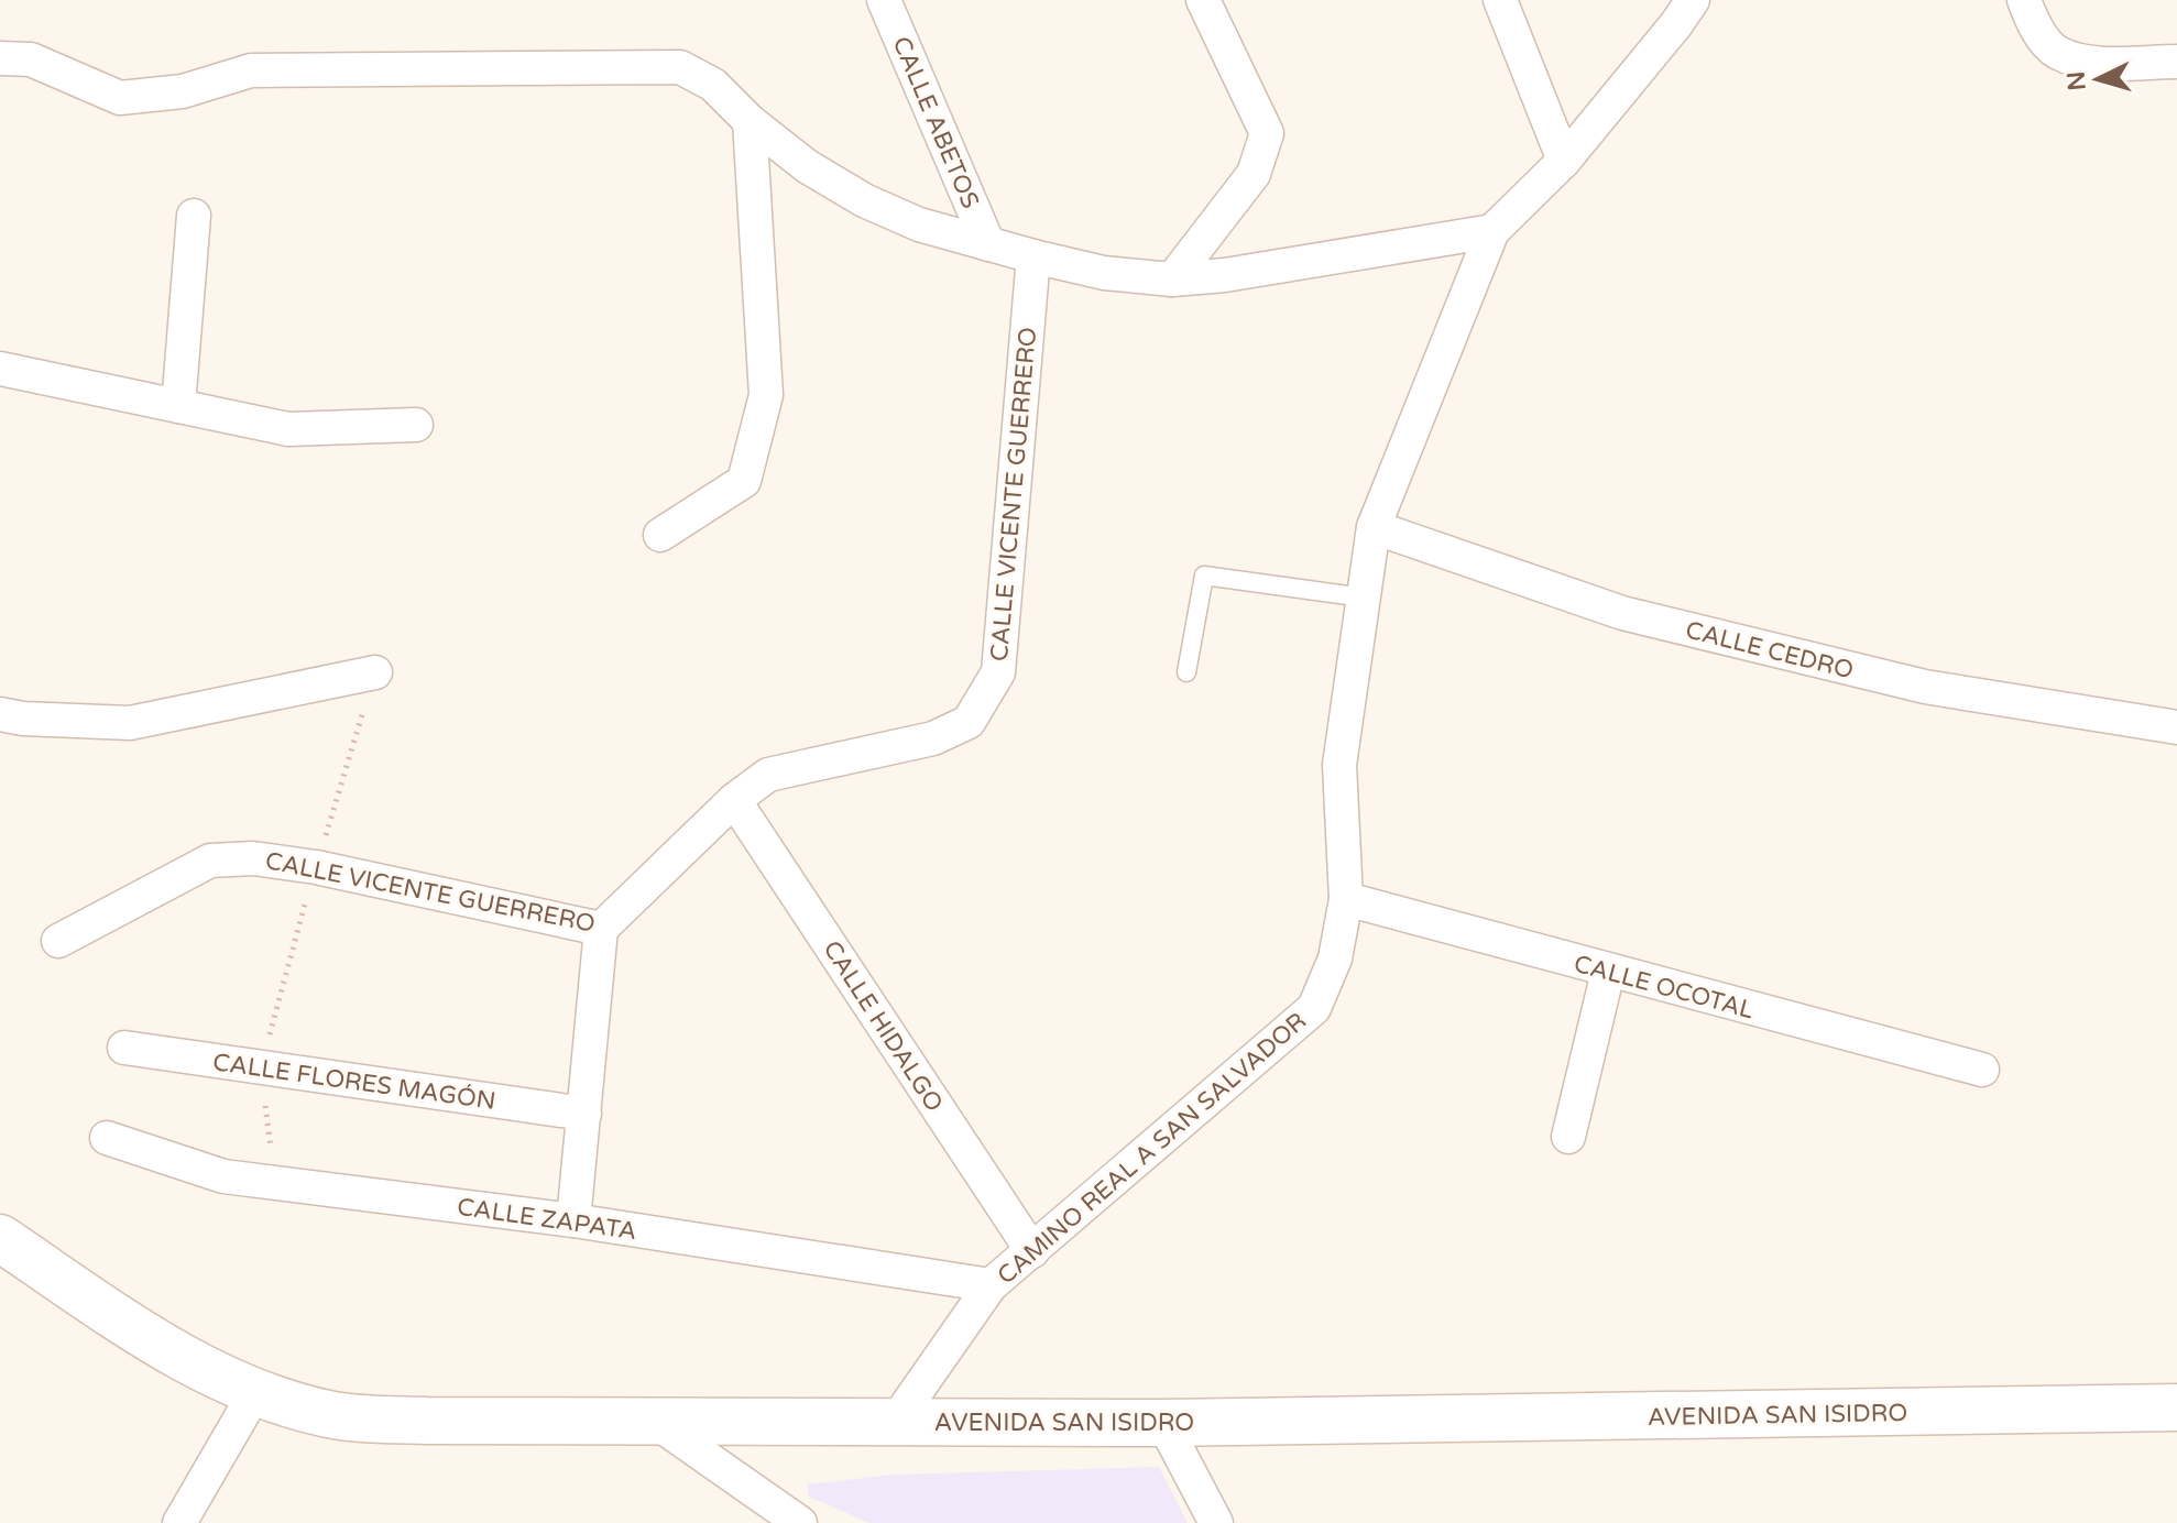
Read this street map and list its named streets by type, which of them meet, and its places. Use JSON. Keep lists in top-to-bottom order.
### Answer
{
  "streets": {
    "main road": ["AVENIDA SAN ISIDRO"],
    "street": [
      "CALLE ABETOS",
      "CALLE VICENTE GUERRERO",
      "CALLE CEDRO",
      "CALLE OCOTAL",
      "CALLE HIDALGO",
      "CALLE FLORES MAGÓN",
      "CAMINO REAL A SAN SALVADOR",
      "CALLE ZAPATA"
    ]
  },
  "crossings": [
    ["CALLE VICENTE GUERRERO", "CALLE HIDALGO"],
    ["CALLE CEDRO", "CAMINO REAL A SAN SALVADOR"],
    ["CALLE OCOTAL", "CAMINO REAL A SAN SALVADOR"],
    ["CALLE HIDALGO", "CAMINO REAL A SAN SALVADOR"],
    ["CAMINO REAL A SAN SALVADOR", "CALLE ZAPATA"],
    ["CAMINO REAL A SAN SALVADOR", "AVENIDA SAN ISIDRO"]
  ],
  "north": "left"
}
